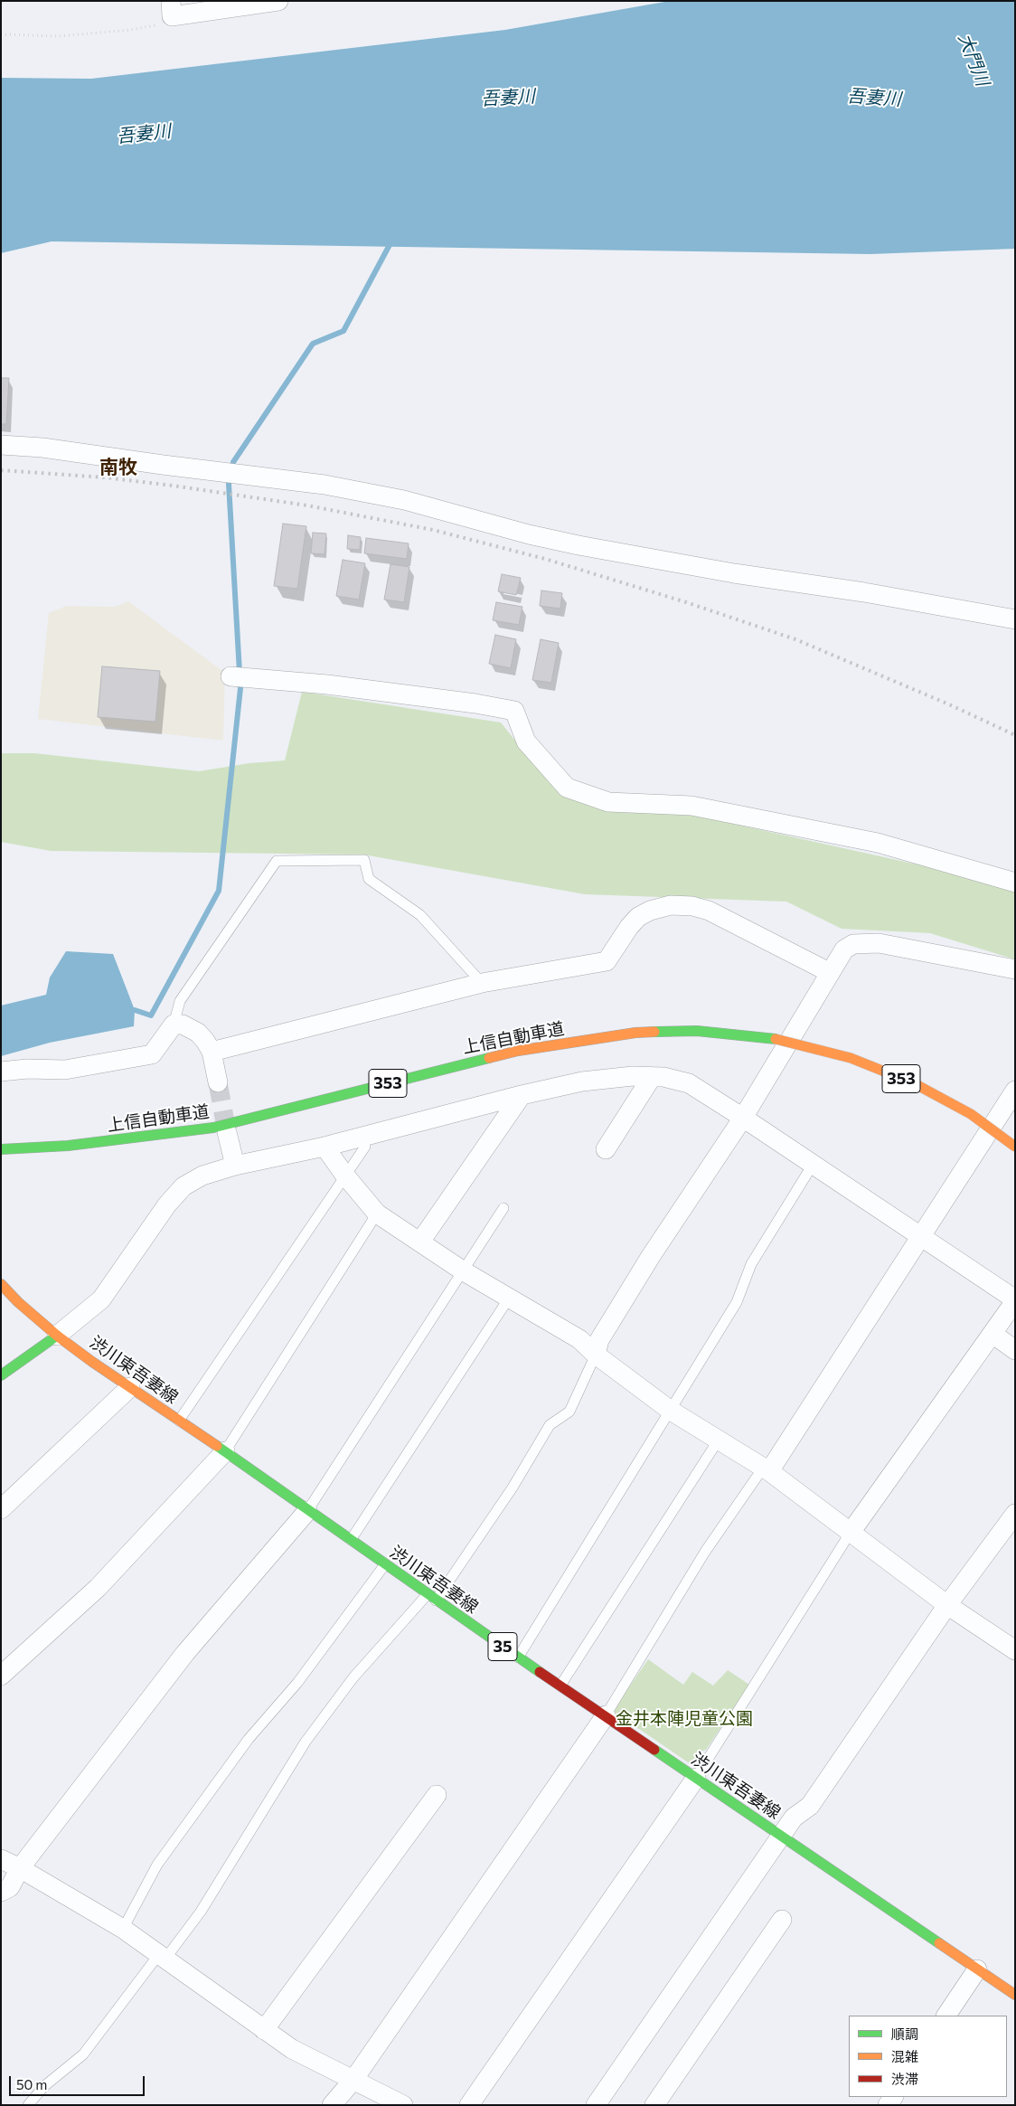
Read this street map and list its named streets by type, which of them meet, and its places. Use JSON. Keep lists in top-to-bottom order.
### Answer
{
  "streets": {
    "main road": [
      "上信自動車道",
      "353",
      "渋川東吾妻線",
      "35"
    ]
  },
  "districts": ["南牧"],
  "water": ["大門川", "吾妻川"],
  "parks": ["金井本陣児童公園"],
  "legend": ["順調", "混雑", "渋滞"],
  "scale_bar": "50 m"
}
